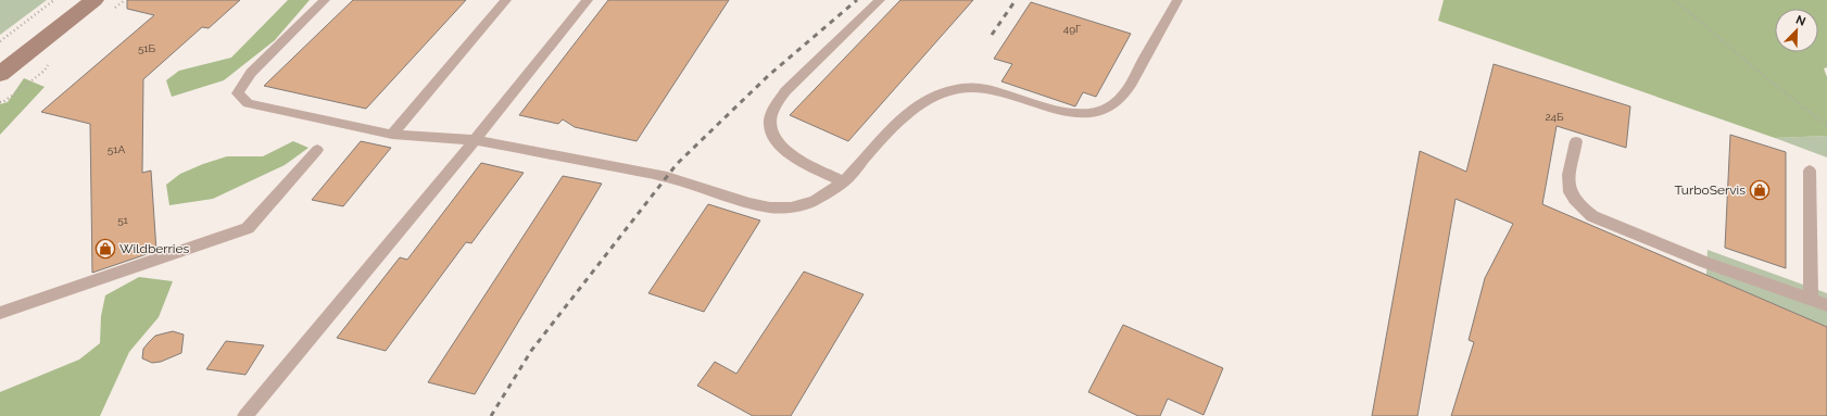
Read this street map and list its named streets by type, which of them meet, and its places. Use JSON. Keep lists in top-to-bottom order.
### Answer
{
  "places": {
    "shop": ["TurboServis", "Wildberries"]
  },
  "house_numbers": [
    "49Г",
    "51Б",
    "24Б",
    "51А",
    "51"
  ],
  "north": "top right"
}
